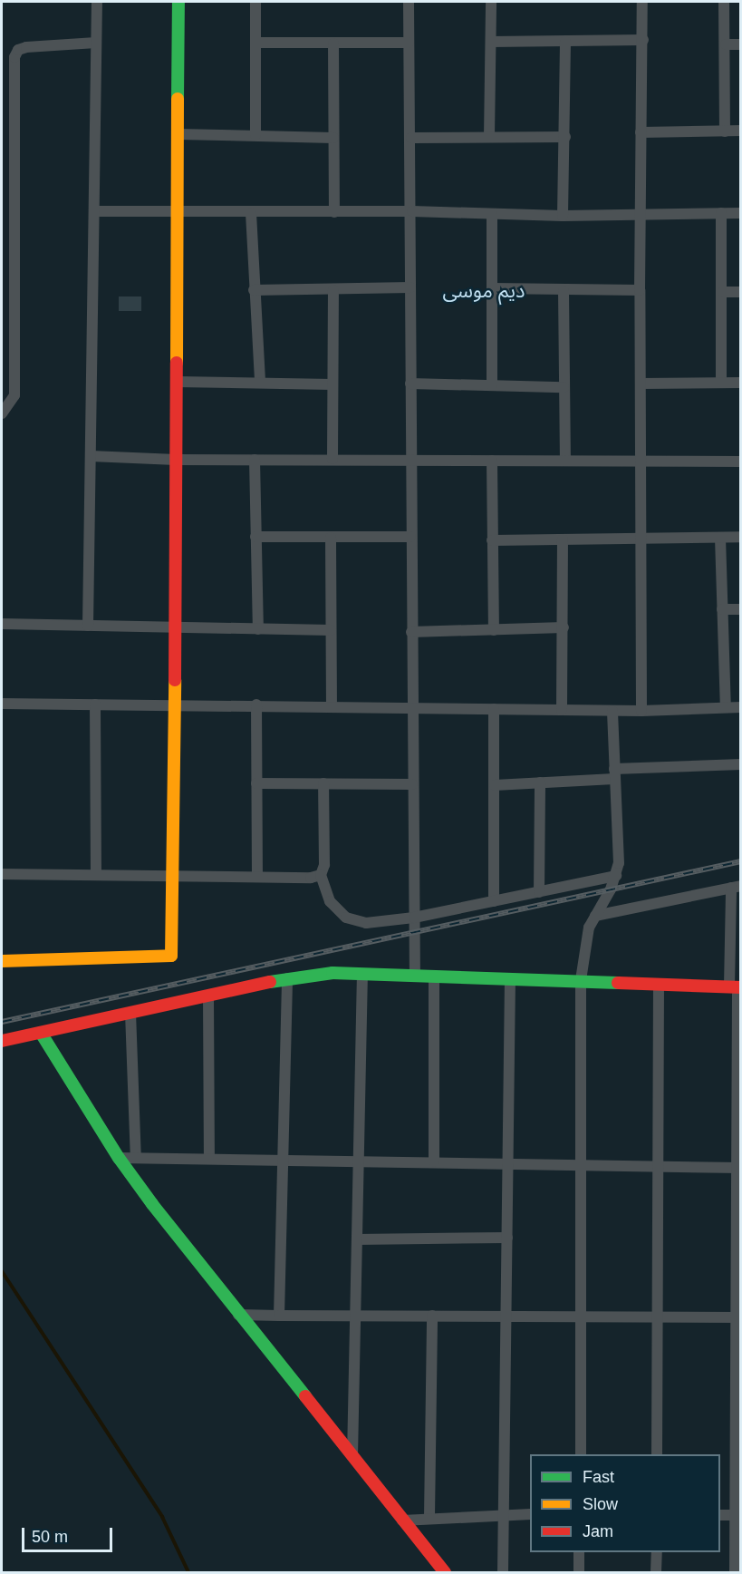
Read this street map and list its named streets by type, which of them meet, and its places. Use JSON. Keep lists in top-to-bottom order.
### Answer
{
  "districts": ["ديم موسى"],
  "legend": ["Fast", "Slow", "Jam"],
  "scale_bar": "50 m"
}
